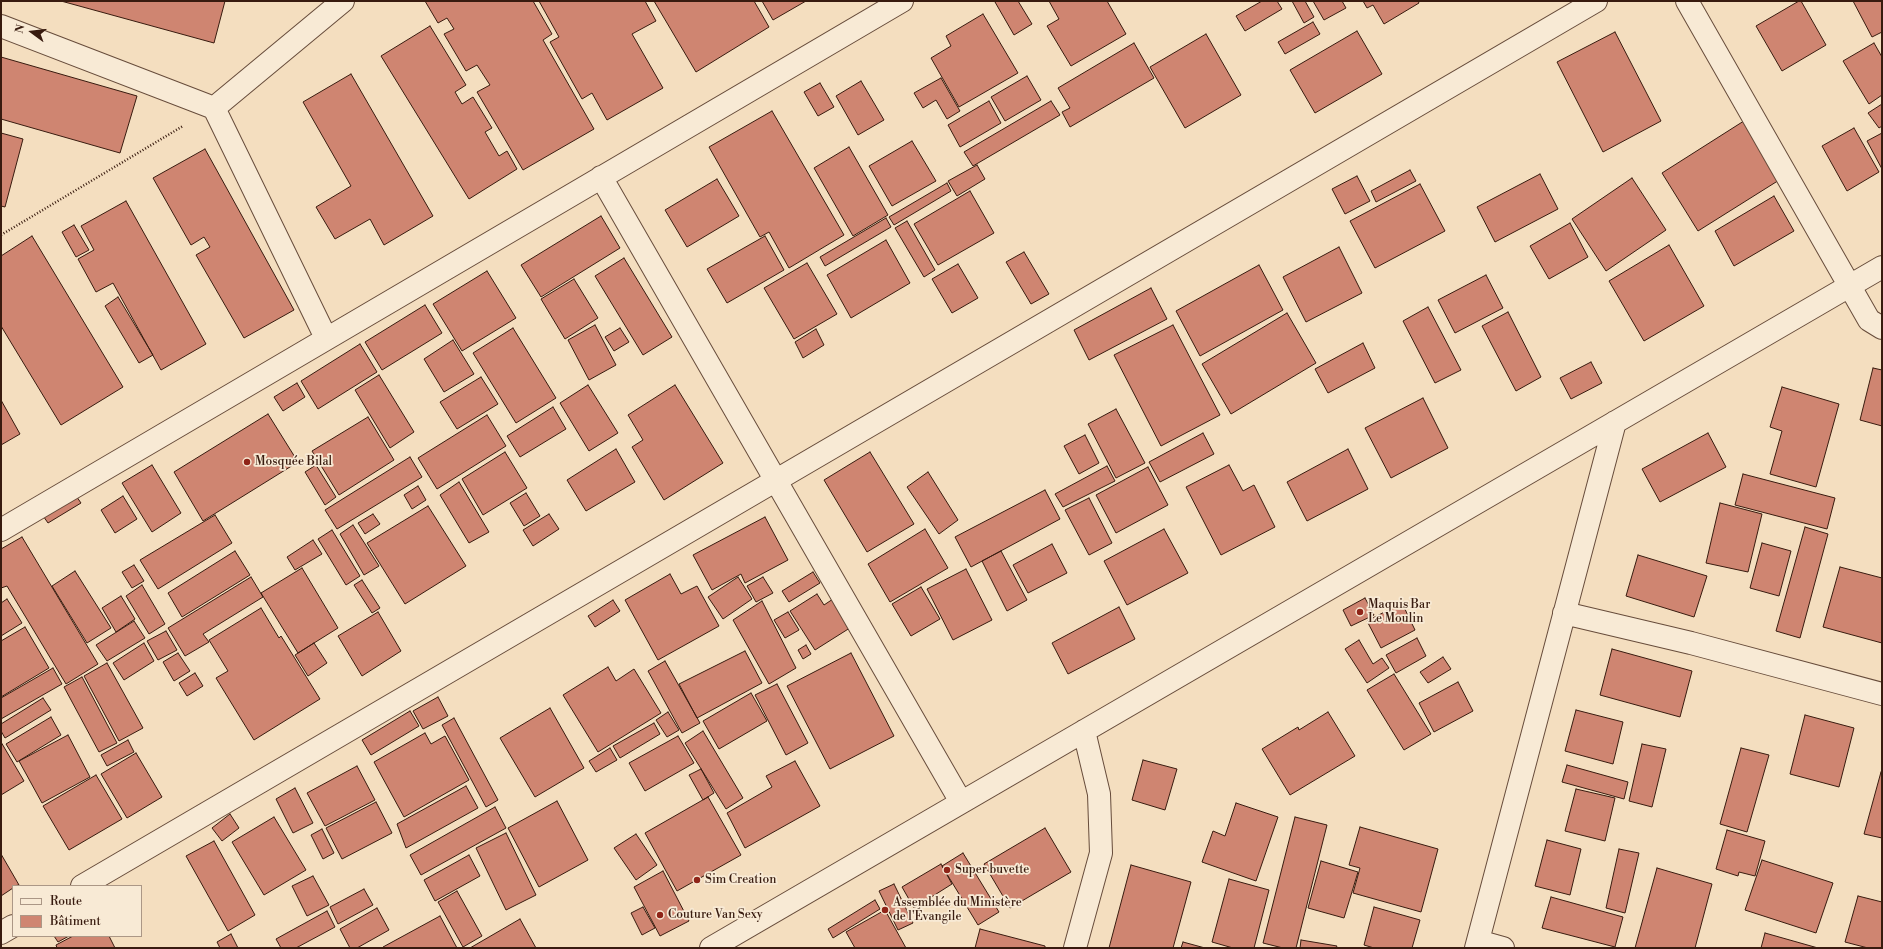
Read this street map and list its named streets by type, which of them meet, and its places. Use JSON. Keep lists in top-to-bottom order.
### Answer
{
  "places": [
    "Mosquée Bilal",
    "Maquis Bar Le Moulin",
    "Super buvette",
    "Sim Creation",
    "Assemblée du Ministère de l'Évangile",
    "Couture Van Sexy"
  ],
  "legend": ["Route", "Bâtiment"],
  "north": "left"
}
